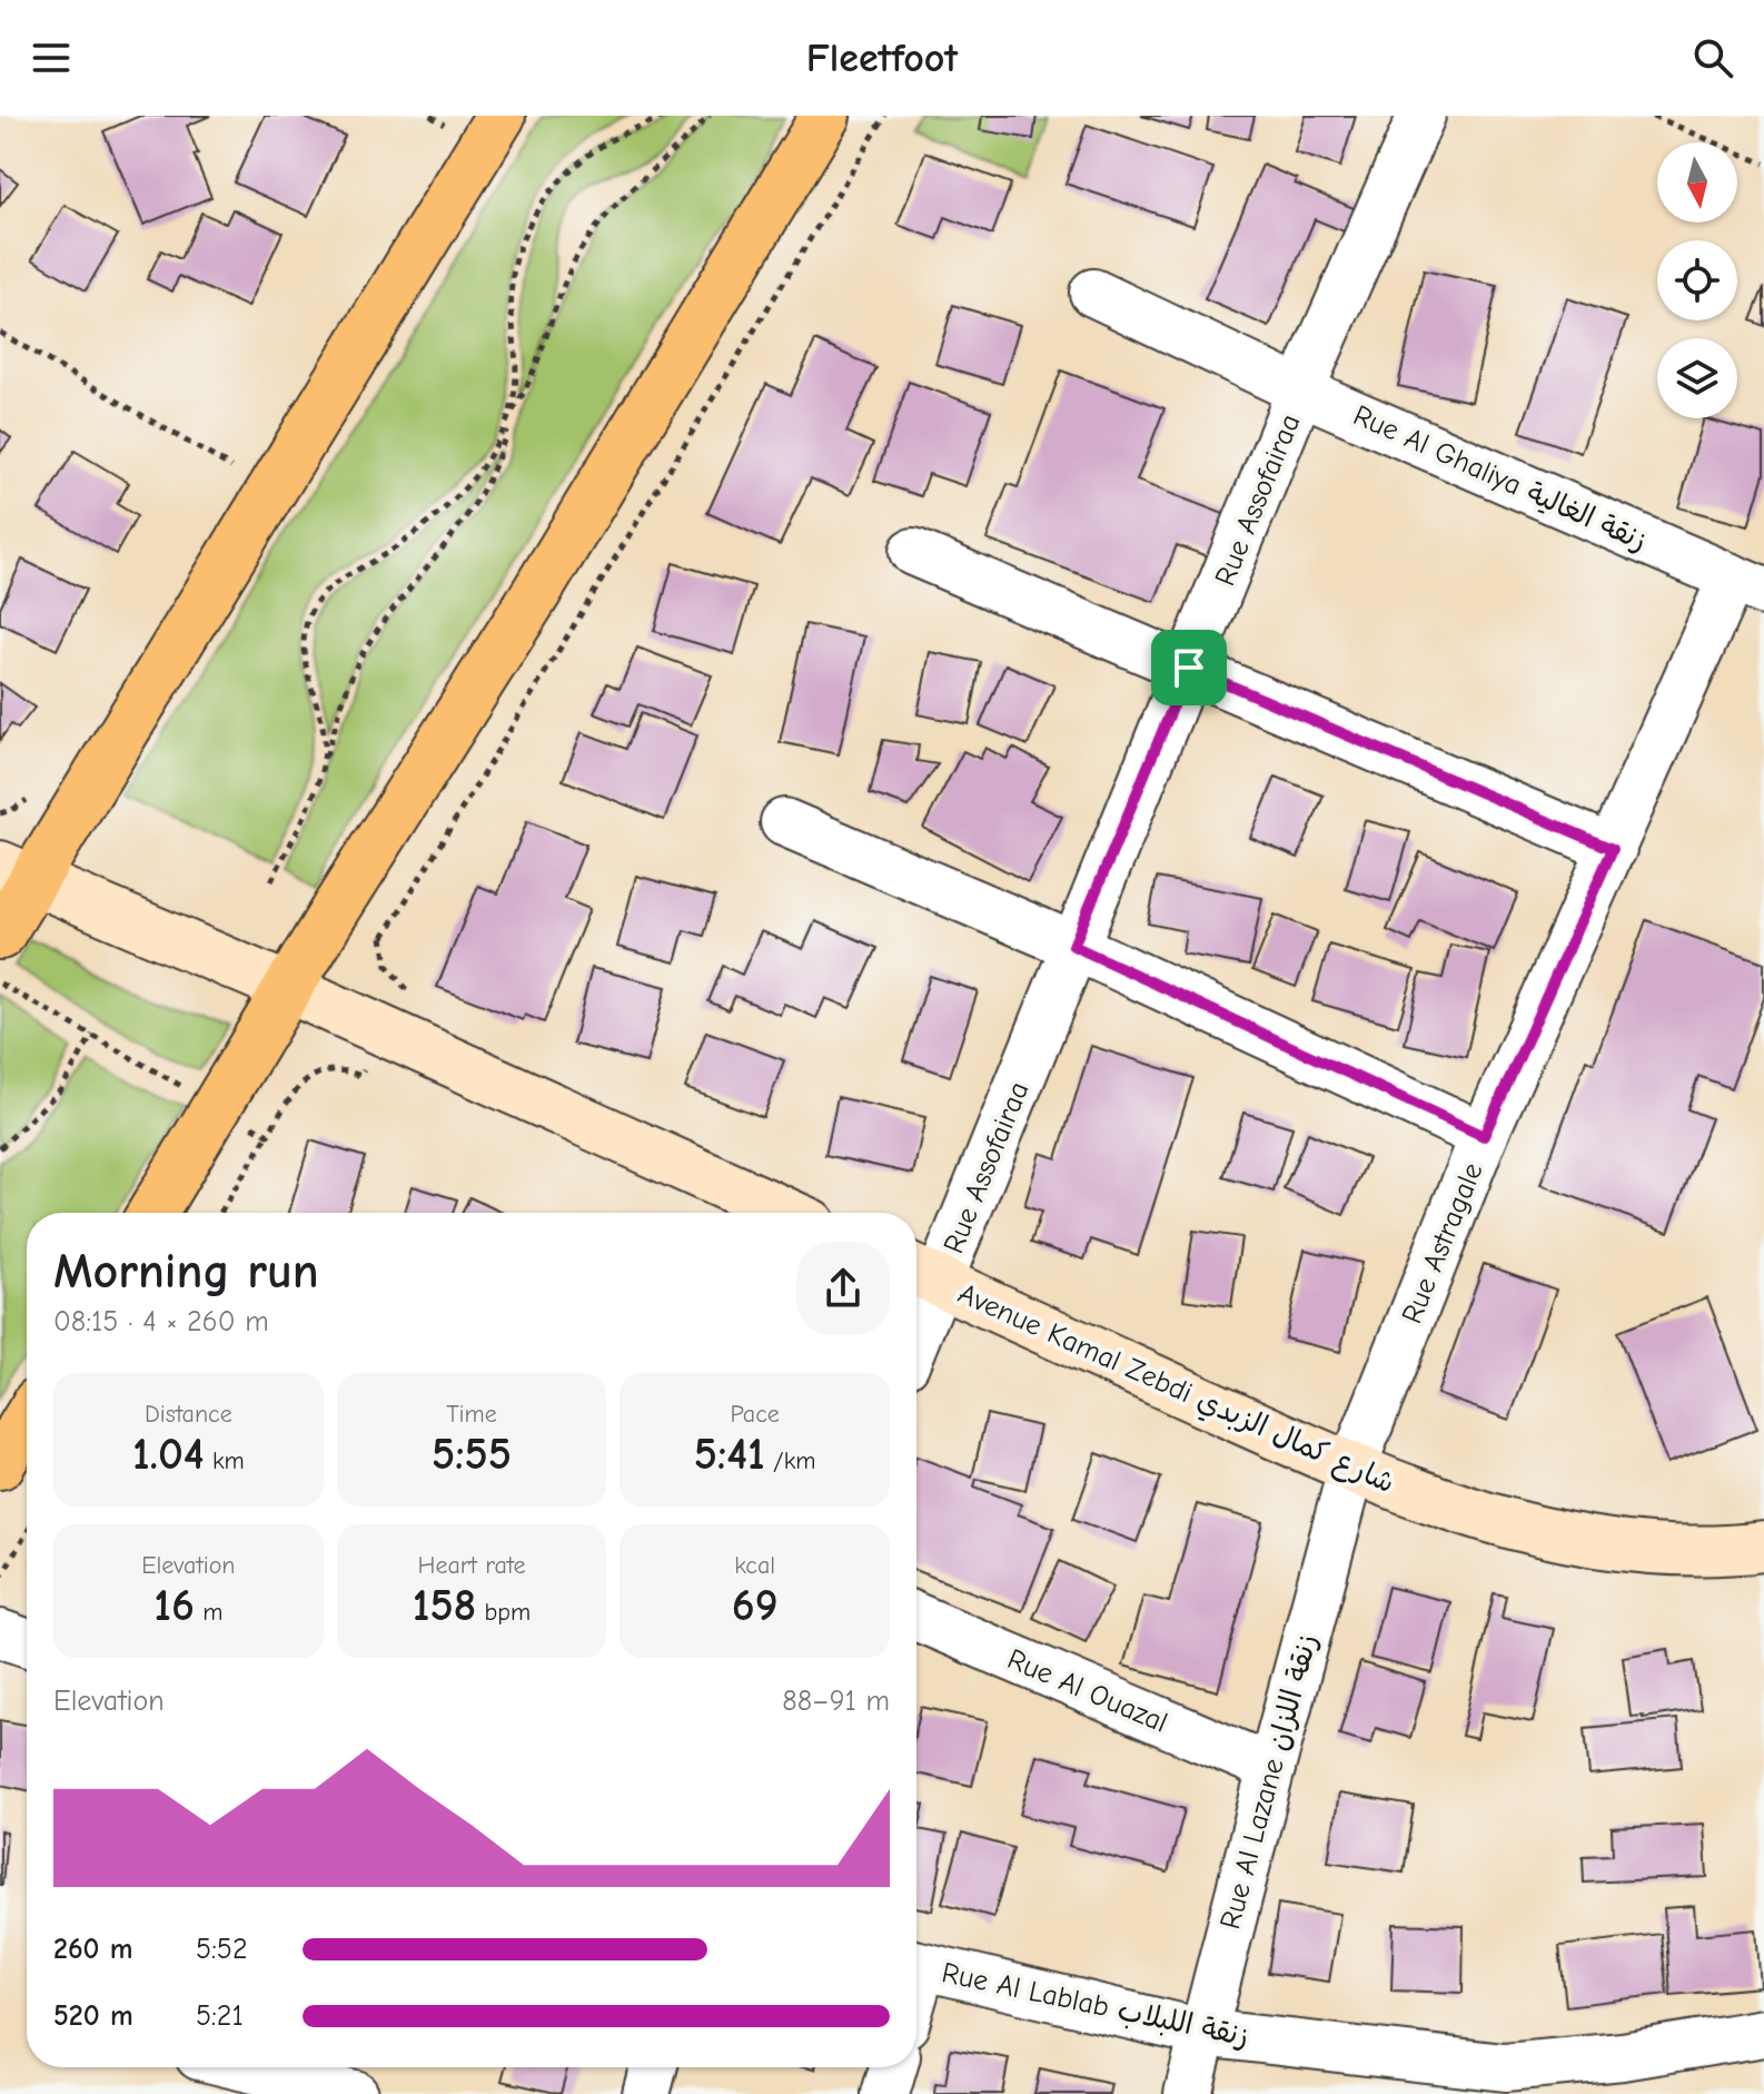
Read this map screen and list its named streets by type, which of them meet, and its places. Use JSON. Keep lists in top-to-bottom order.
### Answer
{
  "streets": {
    "street": [
      "Rue Al Ghaliya زنقة الغالية",
      "Rue Assofairaa",
      "Rue Astragale",
      "Avenue Kamal Zebdi شارع كمال الزبدي",
      "Rue Al Ouazal",
      "Rue Al Lazane زنقة اللزان",
      "Rue Al Lablab زنقة اللبلاب"
    ]
  },
  "crossings": [
    ["Rue Al Ghaliya زنقة الغالية", "Rue Assofairaa"],
    ["Rue Al Ghaliya زنقة الغالية", "Rue Astragale"],
    ["Rue Assofairaa", "Avenue Kamal Zebdi شارع كمال الزبدي"],
    ["Rue Astragale", "Avenue Kamal Zebdi شارع كمال الزبدي"],
    ["Rue Astragale", "Rue Al Lazane زنقة اللزان"],
    ["Avenue Kamal Zebdi شارع كمال الزبدي", "Rue Al Lazane زنقة اللزان"],
    ["Rue Al Ouazal", "Rue Al Lazane زنقة اللزان"],
    ["Rue Al Lazane زنقة اللزان", "Rue Al Lablab زنقة اللبلاب"]
  ],
  "north": "bottom",
  "page": {
    "header": "Fleetfoot",
    "heading": ["Morning run", "08:15 · 4 × 260 m"],
    "stats": [
      ["Distance", "1.04 km"],
      ["Time", "5:55"],
      ["Pace", "5:41 /km"],
      ["Elevation", "16 m"],
      ["Heart rate", "158 bpm"],
      ["kcal", "69"]
    ],
    "chart": ["Elevation", "88–91 m"],
    "list": [
      {
        "name": "260 m",
        "note": "5:52"
      },
      {
        "name": "520 m",
        "note": "5:21"
      }
    ]
  }
}
